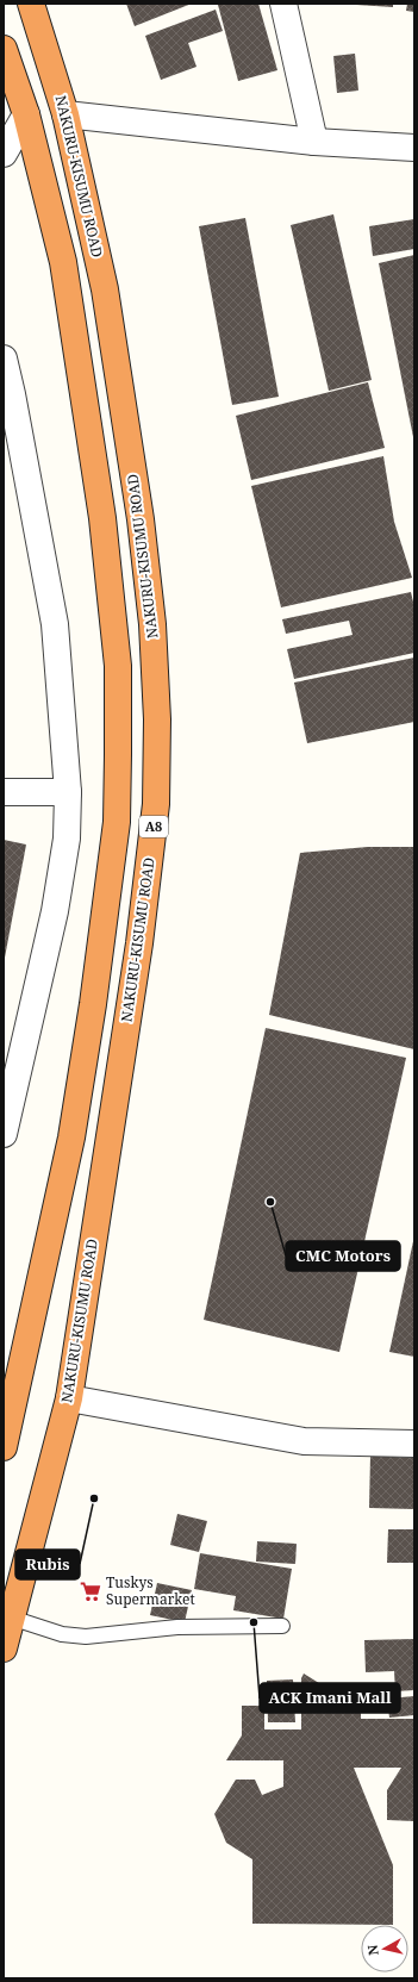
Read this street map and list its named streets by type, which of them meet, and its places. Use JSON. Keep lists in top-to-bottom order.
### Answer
{
  "streets": {
    "highway": ["NAKURU-KISUMU ROAD", "A8"]
  },
  "places": {
    "other": ["CMC Motors", "Rubis", "ACK Imani Mall"],
    "supermarket": ["Tuskys Supermarket"]
  },
  "north": "left"
}
